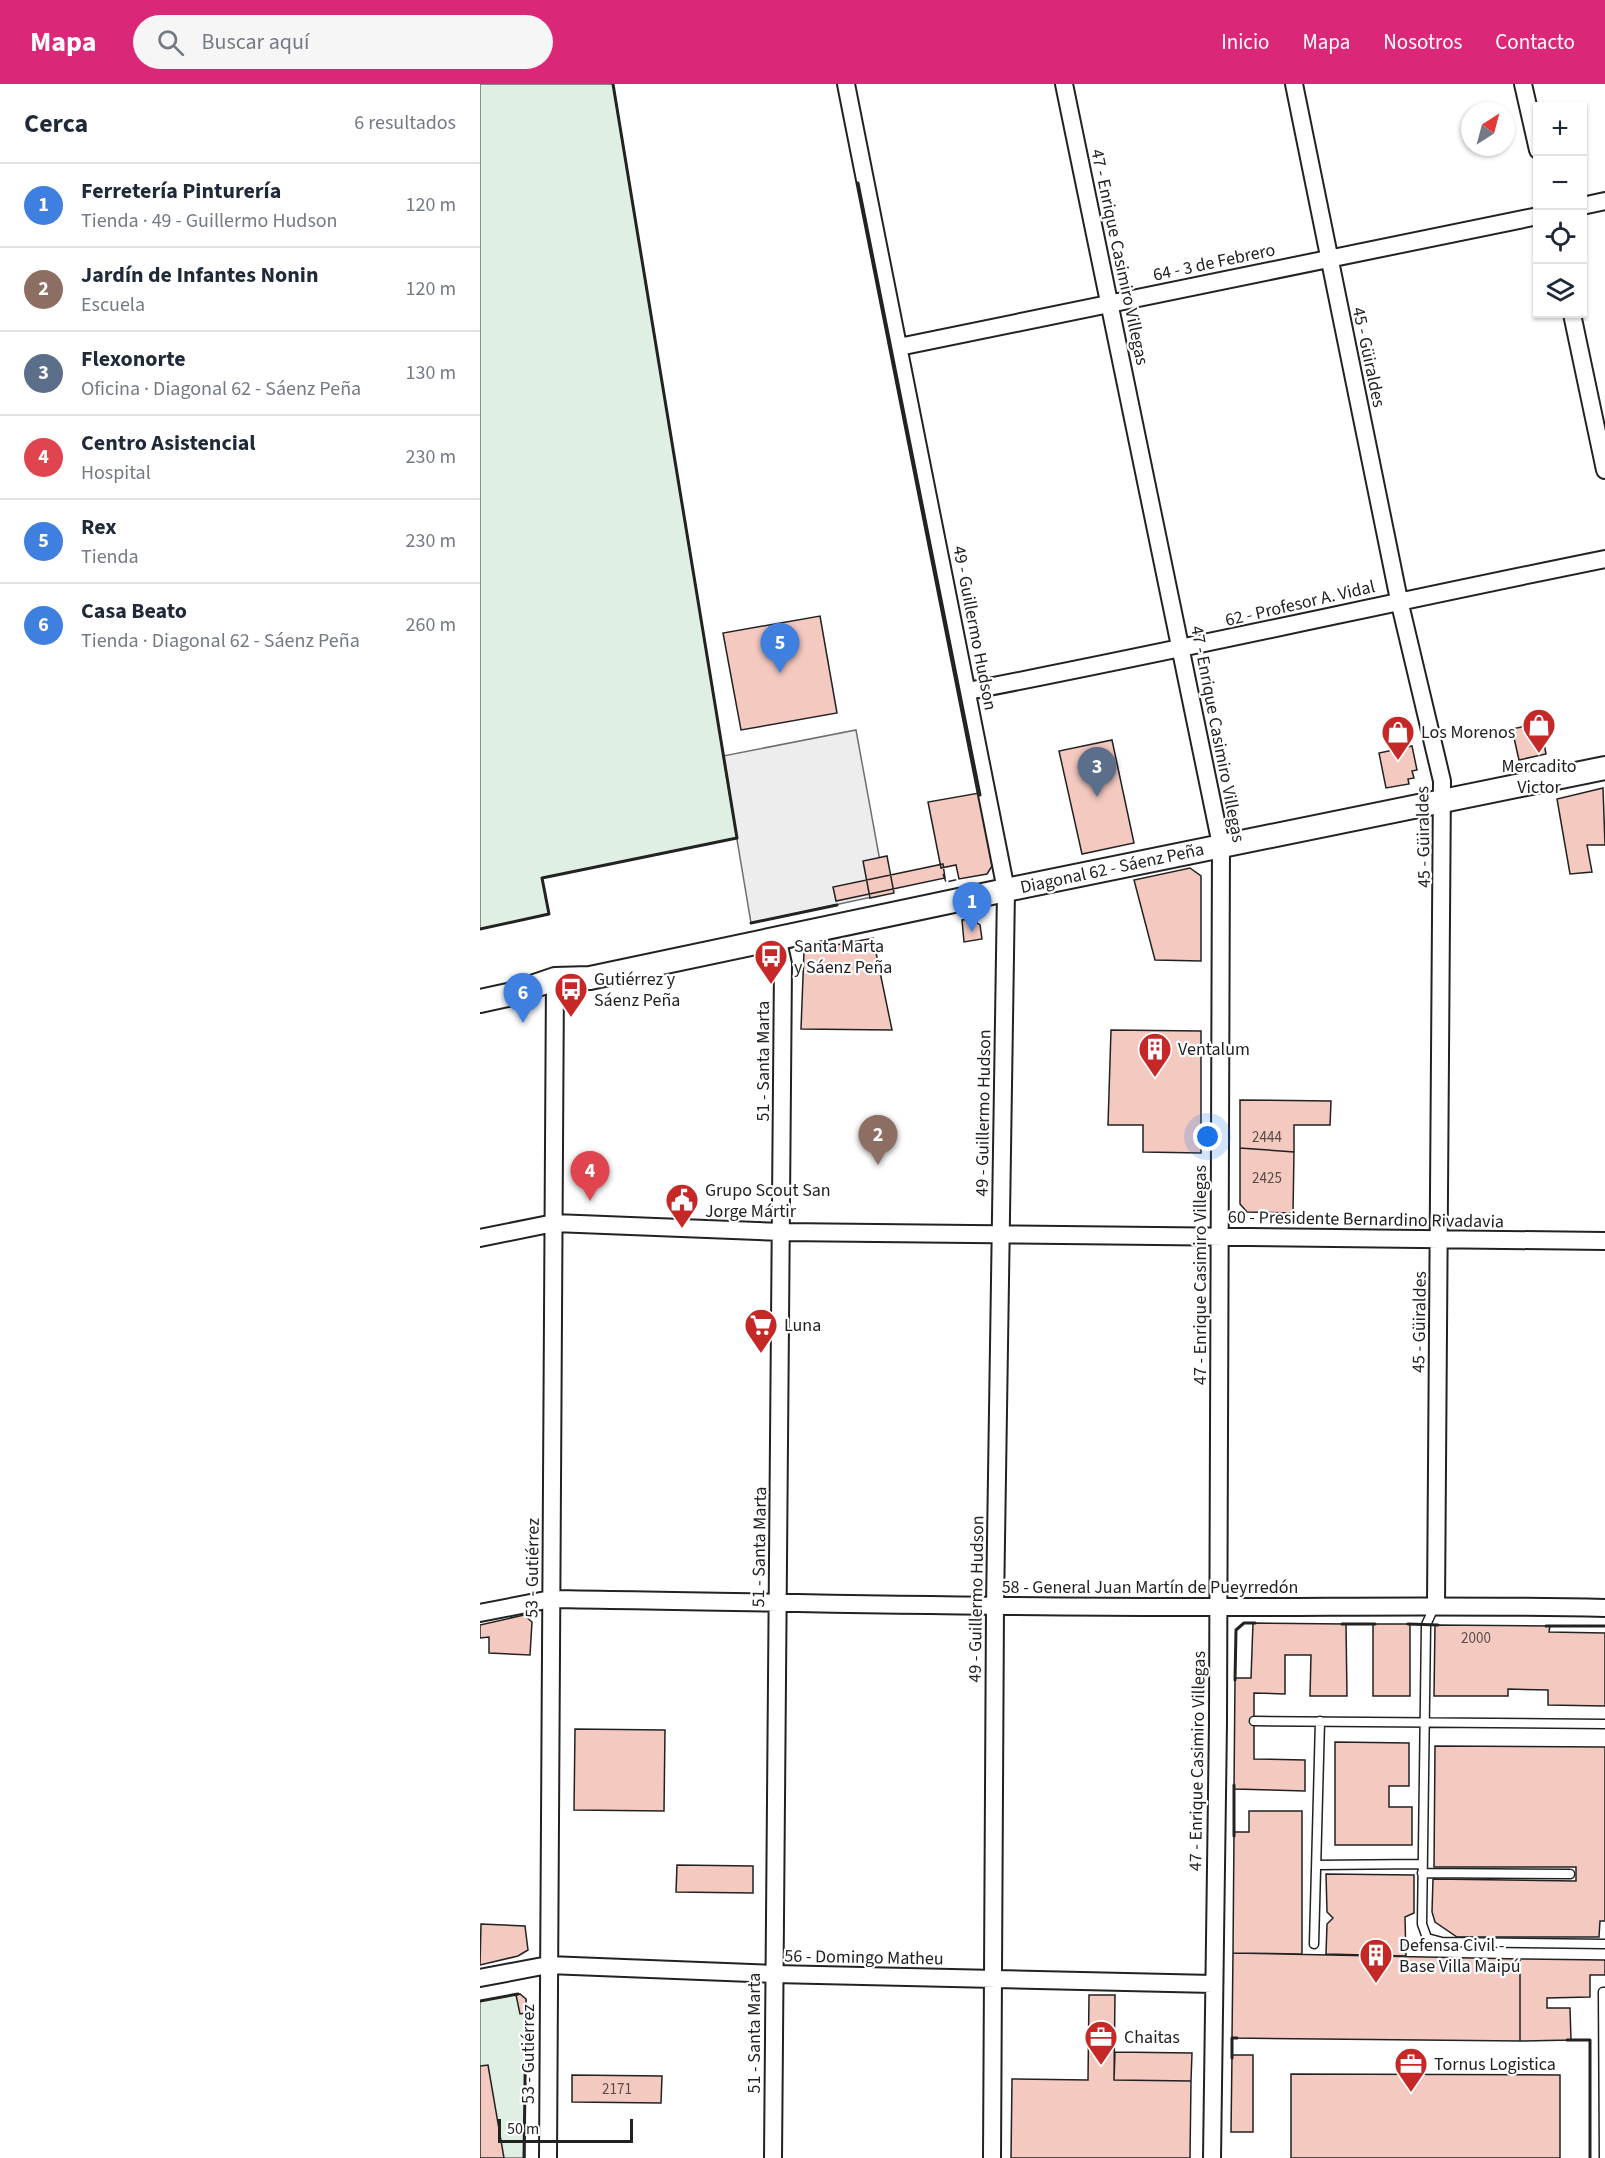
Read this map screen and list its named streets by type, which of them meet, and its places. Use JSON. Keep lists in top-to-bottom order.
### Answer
{
  "streets": {
    "street": [
      "47 - Enrique Casimiro Villegas",
      "64 - 3 de Febrero",
      "45 - Güiraldes",
      "62 - Profesor A. Vidal",
      "49 - Guillermo Hudson",
      "Diagonal 62 - Sáenz Peña",
      "51 - Santa Marta",
      "60 - Presidente Bernardino Rivadavia",
      "53 - Gutiérrez",
      "58 - General Juan Martín de Pueyrredón",
      "56 - Domingo Matheu"
    ]
  },
  "crossings": [
    ["47 - Enrique Casimiro Villegas", "64 - 3 de Febrero"],
    ["47 - Enrique Casimiro Villegas", "62 - Profesor A. Vidal"],
    ["47 - Enrique Casimiro Villegas", "Diagonal 62 - Sáenz Peña"],
    ["47 - Enrique Casimiro Villegas", "60 - Presidente Bernardino Rivadavia"],
    ["47 - Enrique Casimiro Villegas", "58 - General Juan Martín de Pueyrredón"],
    ["47 - Enrique Casimiro Villegas", "56 - Domingo Matheu"],
    ["64 - 3 de Febrero", "45 - Güiraldes"],
    ["64 - 3 de Febrero", "49 - Guillermo Hudson"],
    ["45 - Güiraldes", "62 - Profesor A. Vidal"],
    ["45 - Güiraldes", "Diagonal 62 - Sáenz Peña"],
    ["45 - Güiraldes", "60 - Presidente Bernardino Rivadavia"],
    ["45 - Güiraldes", "58 - General Juan Martín de Pueyrredón"],
    ["62 - Profesor A. Vidal", "49 - Guillermo Hudson"],
    ["49 - Guillermo Hudson", "Diagonal 62 - Sáenz Peña"],
    ["49 - Guillermo Hudson", "60 - Presidente Bernardino Rivadavia"],
    ["49 - Guillermo Hudson", "58 - General Juan Martín de Pueyrredón"],
    ["49 - Guillermo Hudson", "56 - Domingo Matheu"],
    ["Diagonal 62 - Sáenz Peña", "51 - Santa Marta"],
    ["Diagonal 62 - Sáenz Peña", "53 - Gutiérrez"],
    ["51 - Santa Marta", "60 - Presidente Bernardino Rivadavia"],
    ["51 - Santa Marta", "58 - General Juan Martín de Pueyrredón"],
    ["51 - Santa Marta", "56 - Domingo Matheu"],
    ["60 - Presidente Bernardino Rivadavia", "53 - Gutiérrez"],
    ["53 - Gutiérrez", "58 - General Juan Martín de Pueyrredón"],
    ["53 - Gutiérrez", "56 - Domingo Matheu"]
  ],
  "places": {
    "shop": ["Mercadito Victor", "Los Morenos"],
    "bus stop": ["Santa Marta y Sáenz Peña", "Gutiérrez y Sáenz Peña"],
    "building": ["Ventalum", "Defensa Civil - Base Villa Maipú"],
    "public building": ["Grupo Scout San Jorge Mártir"],
    "supermarket": ["Luna"],
    "office": ["Chaitas", "Tornus Logistica"]
  },
  "house_numbers": [
    "2444",
    "2425",
    "2000",
    "2171"
  ],
  "scale_bar": "50 m",
  "north": "top right",
  "page": {
    "header": "Mapa",
    "search": "Buscar aquí",
    "nav": [
      "Inicio",
      "Mapa",
      "Nosotros",
      "Contacto"
    ],
    "heading": ["Cerca", "6 resultados"],
    "map_buttons": ["+", "−"],
    "list": [
      {
        "mark": "1",
        "name": "Ferretería Pinturería",
        "note": "Tienda · 49 - Guillermo Hudson",
        "value": "120 m"
      },
      {
        "mark": "2",
        "name": "Jardín de Infantes Nonin",
        "note": "Escuela",
        "value": "120 m"
      },
      {
        "mark": "3",
        "name": "Flexonorte",
        "note": "Oficina · Diagonal 62 - Sáenz Peña",
        "value": "130 m"
      },
      {
        "mark": "4",
        "name": "Centro Asistencial",
        "note": "Hospital",
        "value": "230 m"
      },
      {
        "mark": "5",
        "name": "Rex",
        "note": "Tienda",
        "value": "230 m"
      },
      {
        "mark": "6",
        "name": "Casa Beato",
        "note": "Tienda · Diagonal 62 - Sáenz Peña",
        "value": "260 m"
      }
    ],
    "pins": [
      "5",
      "3",
      "1",
      "6",
      "2",
      "4"
    ],
    "scale": "50 m"
  }
}
